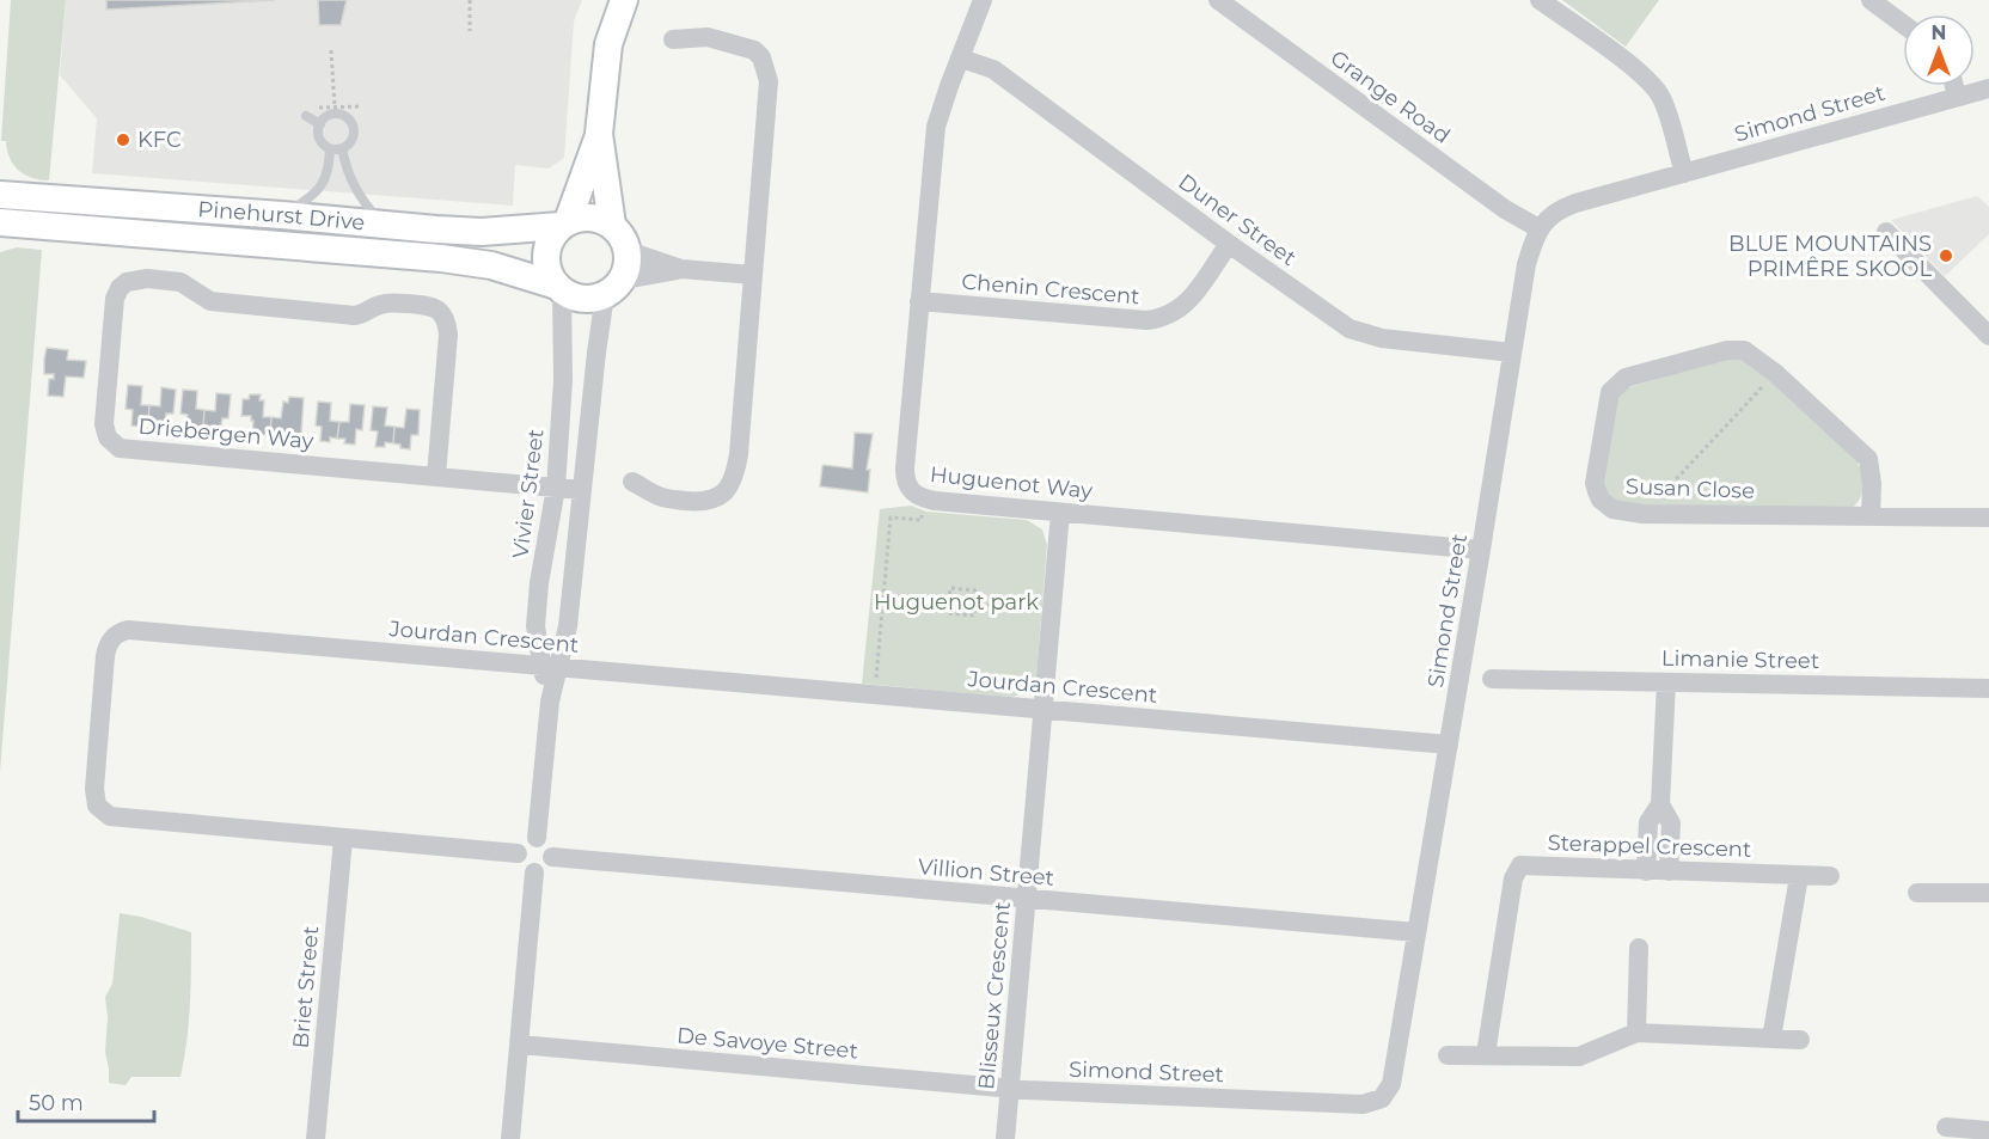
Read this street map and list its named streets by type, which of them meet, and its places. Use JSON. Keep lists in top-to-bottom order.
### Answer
{
  "streets": {
    "street": [
      "Grange Road",
      "Simond Street",
      "Pinehurst Drive",
      "Duner Street",
      "Chenin Crescent",
      "Driebergen Way",
      "Huguenot Way",
      "Susan Close",
      "Vivier Street",
      "Jourdan Crescent",
      "Limanie Street",
      "Sterappel Crescent",
      "Villion Street",
      "Briet Street",
      "Blisseux Crescent",
      "De Savoye Street"
    ]
  },
  "crossings": [
    ["Grange Road", "Simond Street"],
    ["Simond Street", "Duner Street"],
    ["Simond Street", "Huguenot Way"],
    ["Simond Street", "Jourdan Crescent"],
    ["Simond Street", "Villion Street"],
    ["Simond Street", "Blisseux Crescent"],
    ["Simond Street", "De Savoye Street"],
    ["Pinehurst Drive", "Vivier Street"],
    ["Duner Street", "Chenin Crescent"],
    ["Duner Street", "Huguenot Way"],
    ["Chenin Crescent", "Huguenot Way"],
    ["Driebergen Way", "Vivier Street"],
    ["Huguenot Way", "Blisseux Crescent"],
    ["Vivier Street", "Jourdan Crescent"],
    ["Vivier Street", "Villion Street"],
    ["Jourdan Crescent", "Villion Street"],
    ["Jourdan Crescent", "Briet Street"],
    ["Jourdan Crescent", "Blisseux Crescent"],
    ["Villion Street", "Blisseux Crescent"],
    ["Blisseux Crescent", "De Savoye Street"]
  ],
  "parks": ["Huguenot park"],
  "places": ["KFC", "BLUE MOUNTAINS PRIMÊRE SKOOL"],
  "scale_bar": "50 m",
  "north": "top"
}
